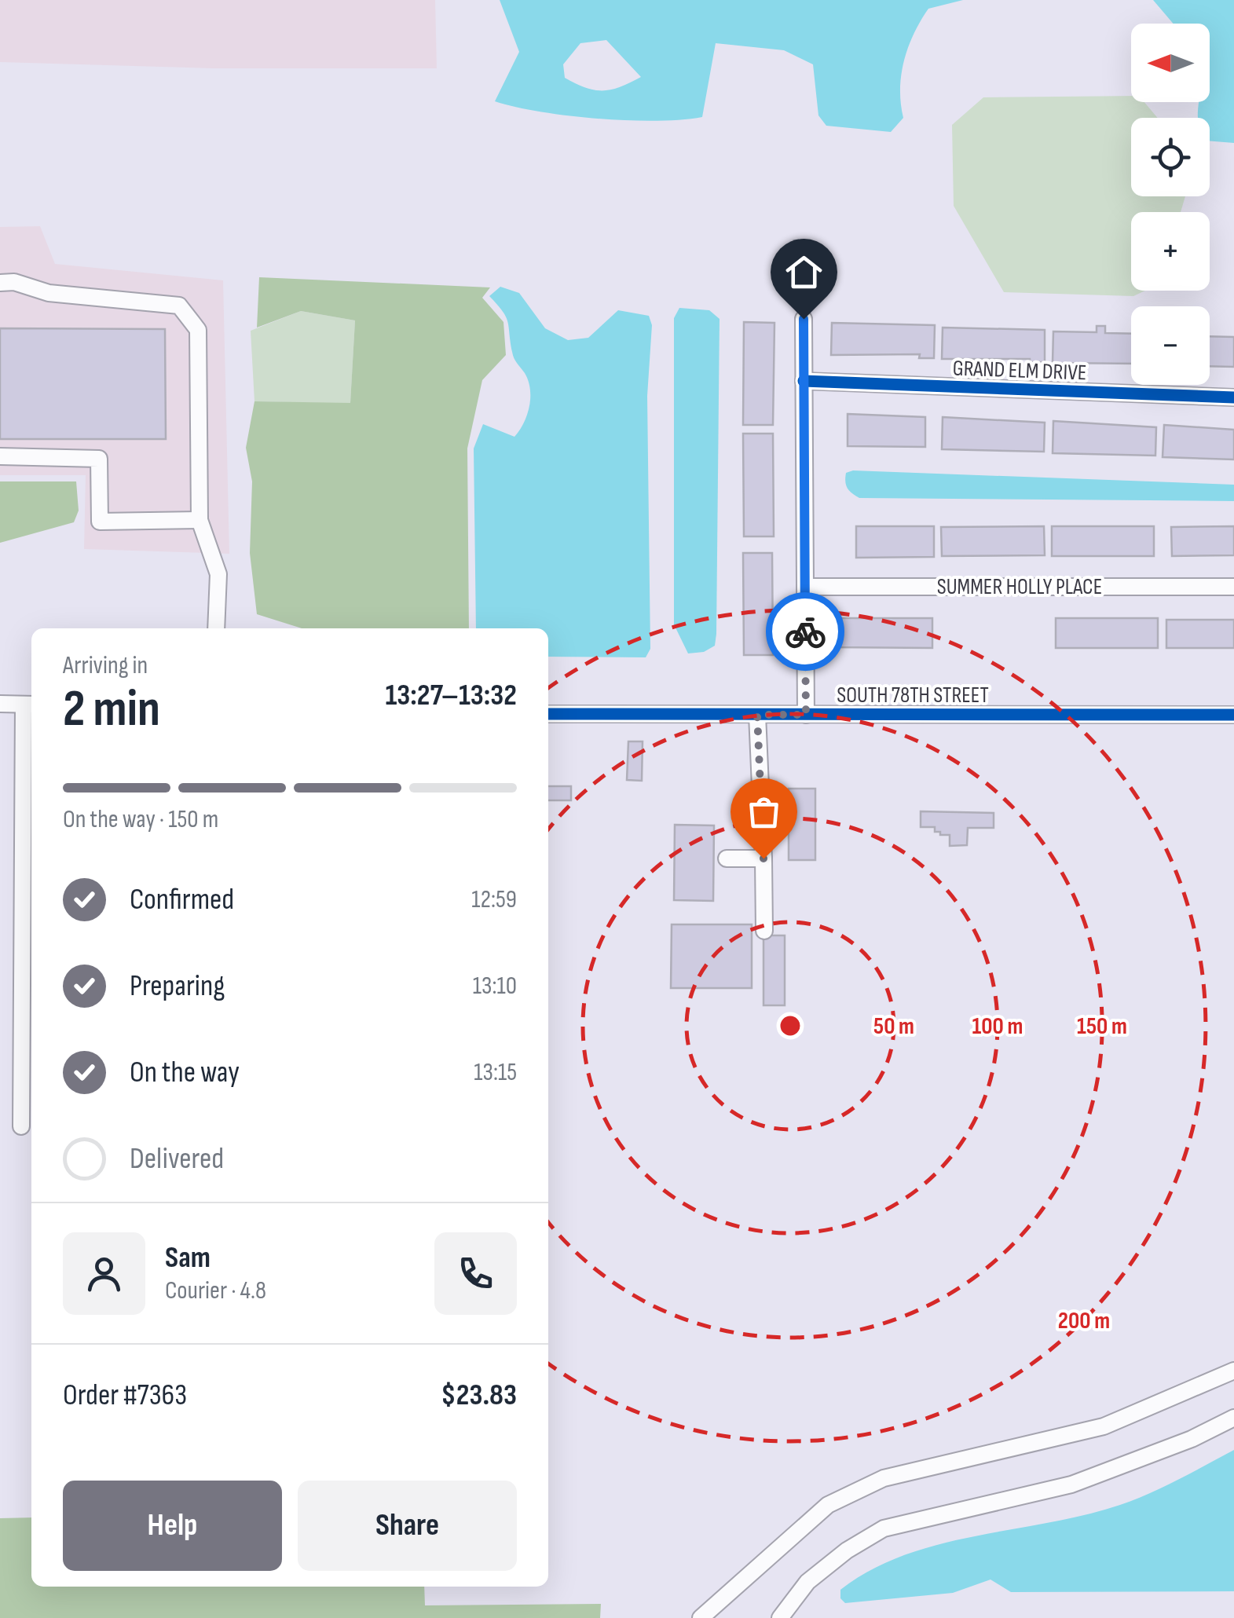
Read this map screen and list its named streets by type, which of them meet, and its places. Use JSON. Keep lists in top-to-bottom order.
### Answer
{
  "streets": {
    "street": ["GRAND ELM DRIVE", "SUMMER HOLLY PLACE", "SOUTH 78TH STREET"]
  },
  "north": "left",
  "page": {
    "map_buttons": ["+", "−"],
    "heading": ["2 min", "Arriving in", "13:27–13:32"],
    "panel": [
      "Sam",
      "Courier · 4.8",
      "Order #7363",
      "$23.83"
    ],
    "bar": "On the way · 150 m",
    "list": [
      ["Confirmed", "12:59"],
      ["Preparing", "13:10"],
      ["On the way", "13:15"],
      "Delivered"
    ],
    "buttons": ["Help", "Share"]
  },
  "rings": [
    "50 m",
    "100 m",
    "150 m",
    "200 m"
  ]
}
